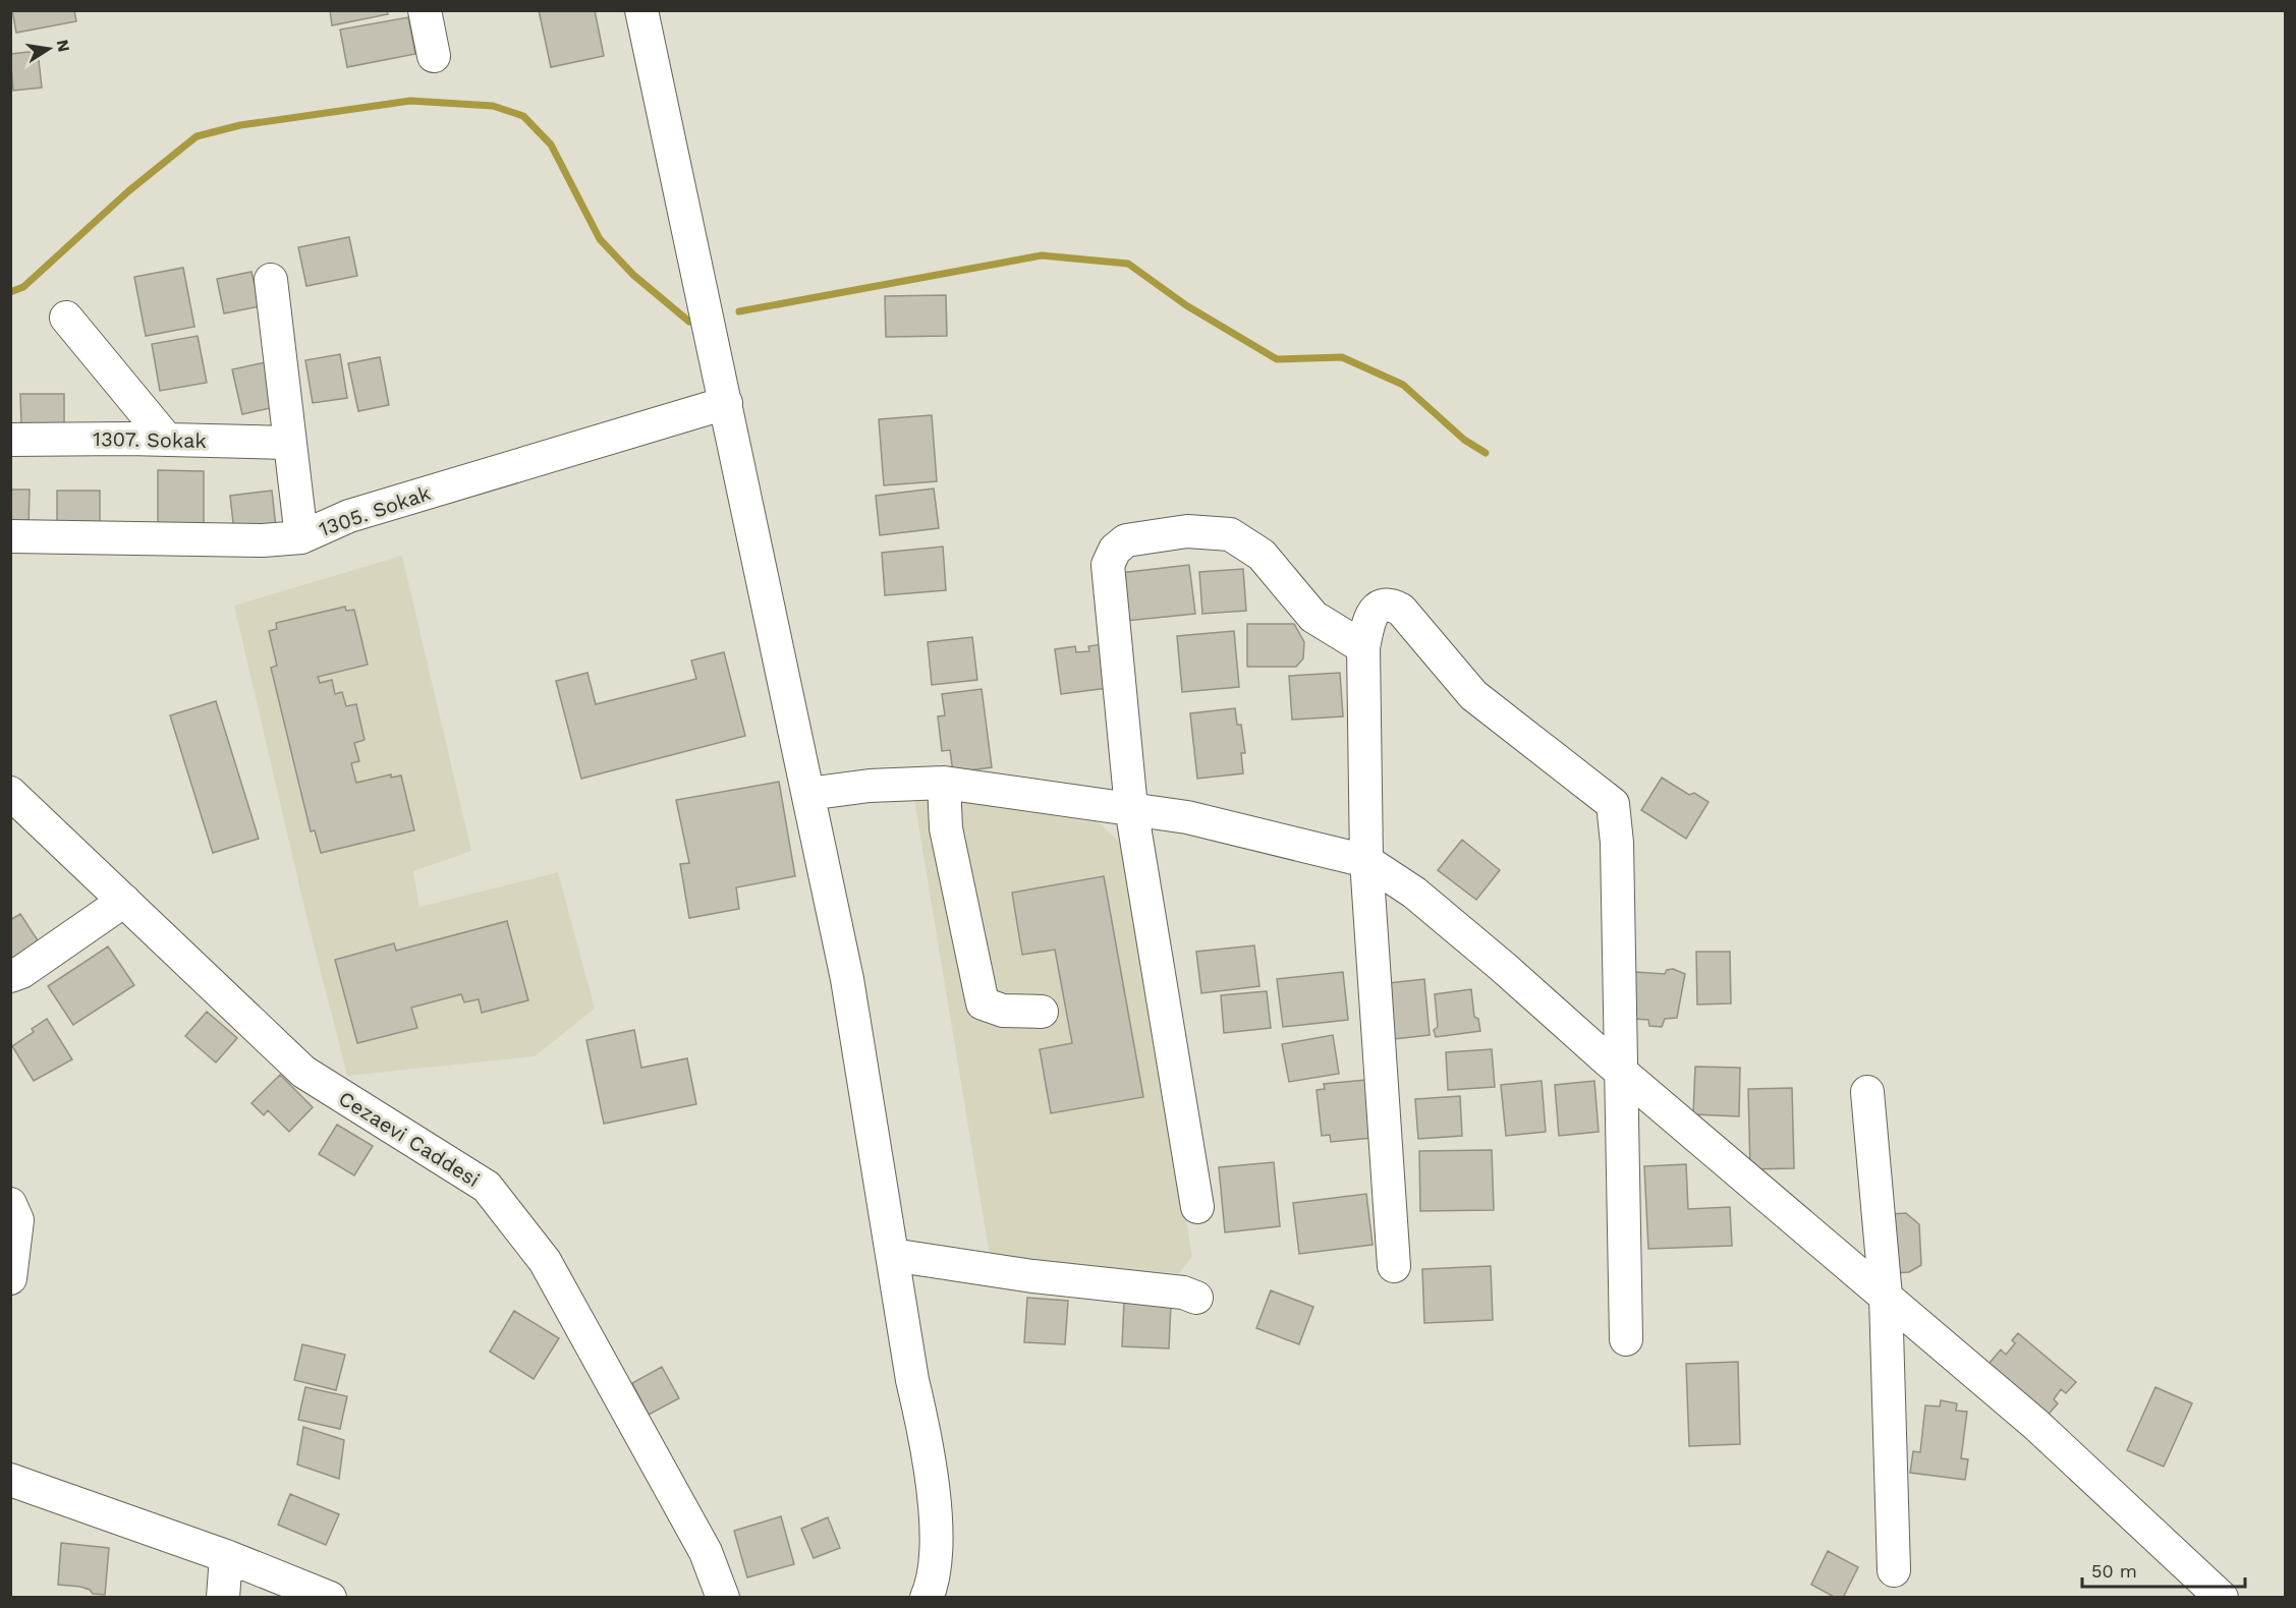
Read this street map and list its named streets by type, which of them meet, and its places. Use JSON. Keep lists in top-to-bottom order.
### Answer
{
  "streets": {
    "street": ["1307. Sokak", "1305. Sokak", "Cezaevi Caddesi"]
  },
  "scale_bar": "50 m",
  "north": "right"
}
